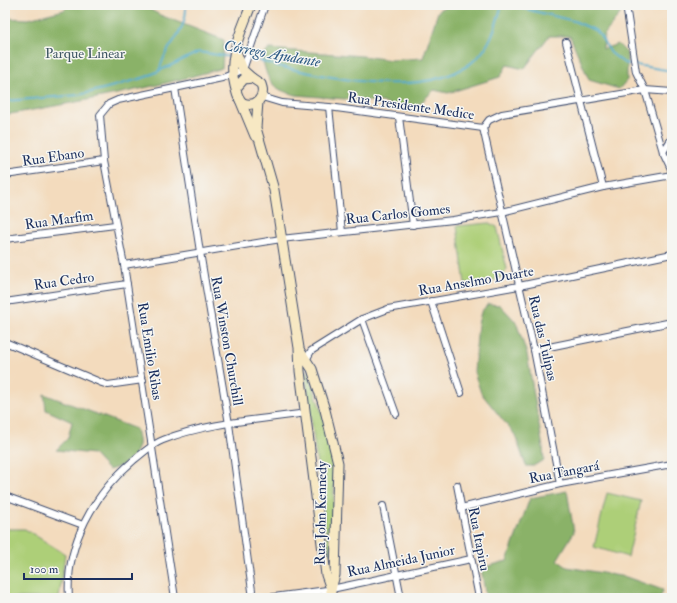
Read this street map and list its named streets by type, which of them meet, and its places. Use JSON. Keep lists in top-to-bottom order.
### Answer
{
  "streets": {
    "street": [
      "Rua Presidente Medice",
      "Rua Ebano",
      "Rua Carlos Gomes",
      "Rua Marfim",
      "Rua Cedro",
      "Rua Anselmo Duarte",
      "Rua das Tulipas",
      "Rua Winston Churchill",
      "Rua Emilio Ribas",
      "Rua Tangará",
      "Rua John Kennedy",
      "Rua Itapiru",
      "Rua Almeida Junior"
    ]
  },
  "crossings": [
    ["Rua Presidente Medice", "Rua das Tulipas"],
    ["Rua Presidente Medice", "Rua John Kennedy"],
    ["Rua Ebano", "Rua Emilio Ribas"],
    ["Rua Carlos Gomes", "Rua das Tulipas"],
    ["Rua Carlos Gomes", "Rua Winston Churchill"],
    ["Rua Carlos Gomes", "Rua Emilio Ribas"],
    ["Rua Carlos Gomes", "Rua John Kennedy"],
    ["Rua Marfim", "Rua Emilio Ribas"],
    ["Rua Cedro", "Rua Emilio Ribas"],
    ["Rua Anselmo Duarte", "Rua das Tulipas"],
    ["Rua Anselmo Duarte", "Rua John Kennedy"],
    ["Rua das Tulipas", "Rua Tangará"],
    ["Rua Winston Churchill", "Rua Emilio Ribas"],
    ["Rua Tangará", "Rua Itapiru"],
    ["Rua John Kennedy", "Rua Almeida Junior"],
    ["Rua Itapiru", "Rua Almeida Junior"]
  ],
  "water": ["Córrego Ajudante"],
  "parks": ["Parque Linear"],
  "scale_bar": "100 m"
}
